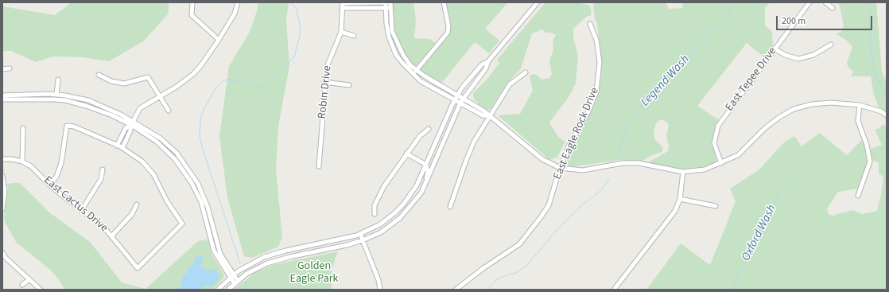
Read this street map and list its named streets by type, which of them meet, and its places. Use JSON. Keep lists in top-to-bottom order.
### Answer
{
  "streets": {
    "street": [
      "East Tepee Drive",
      "Robin Drive",
      "East Eagle Rock Drive",
      "East Cactus Drive"
    ]
  },
  "water": ["Legend Wash", "Oxford Wash"],
  "parks": ["Golden Eagle Park"],
  "scale_bar": "200 m"
}
